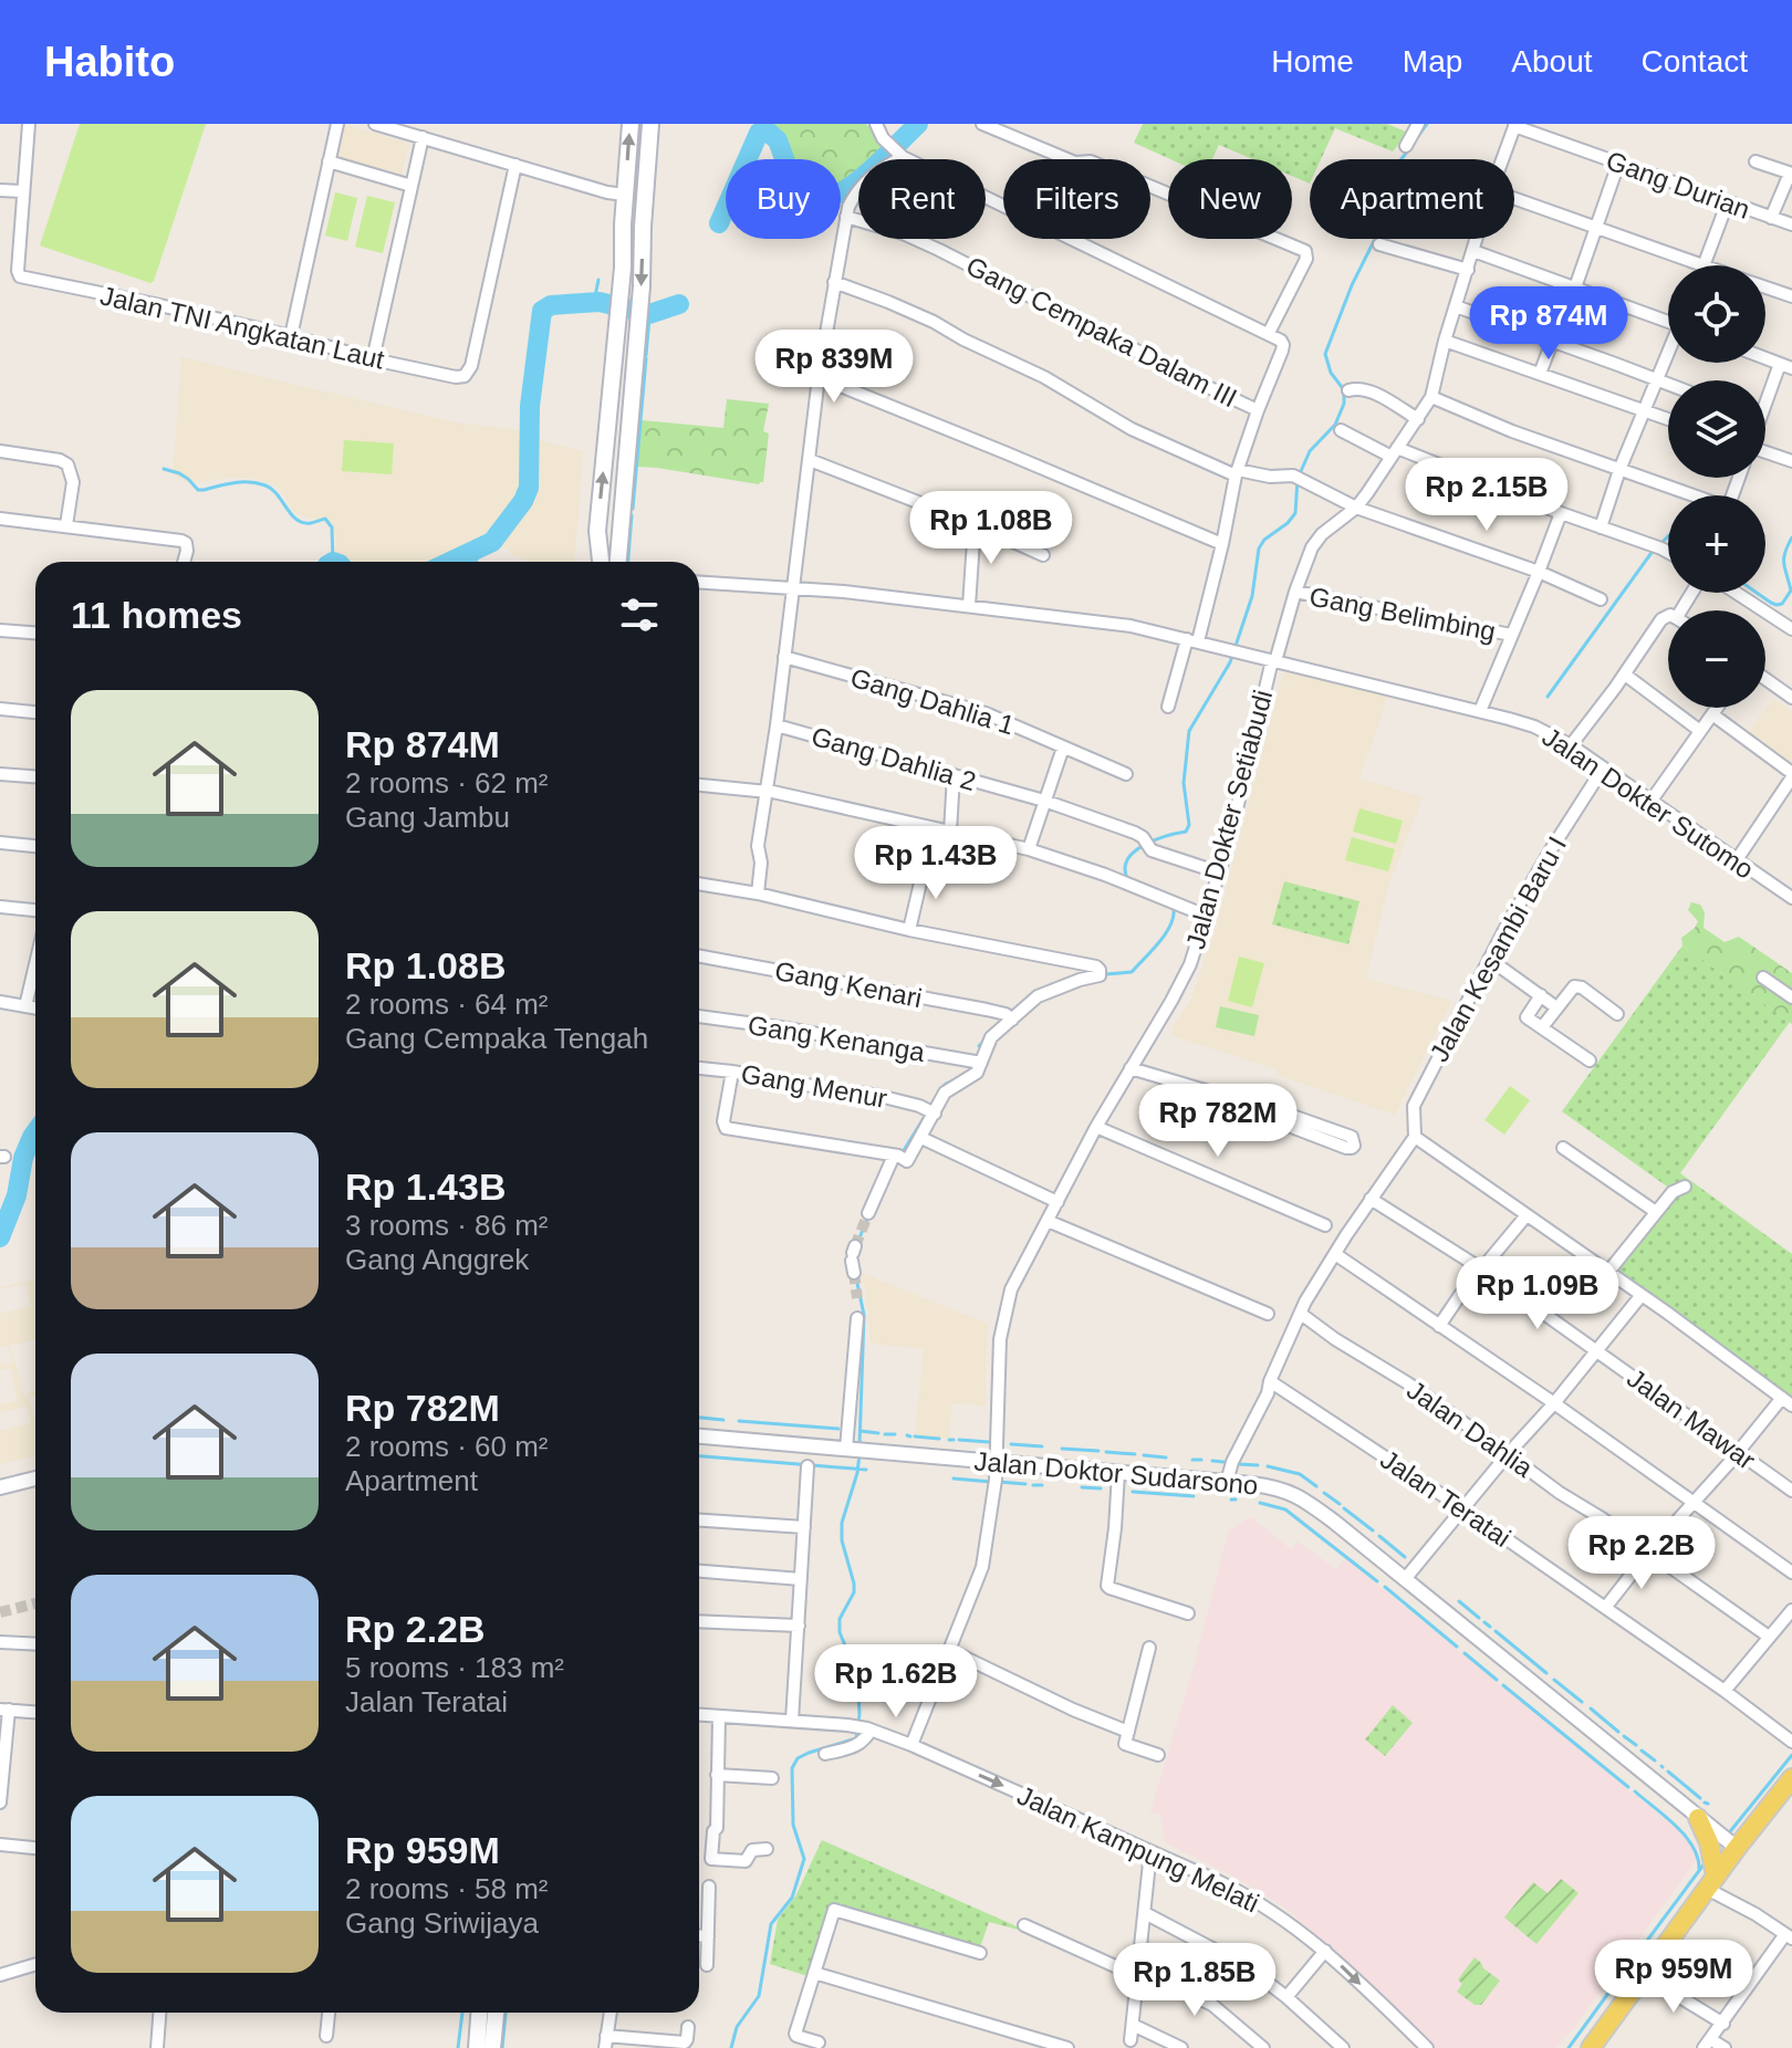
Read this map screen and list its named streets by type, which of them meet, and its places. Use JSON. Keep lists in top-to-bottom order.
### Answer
{
  "streets": {
    "street": [
      "Gang Durian",
      "Jalan TNI Angkatan Laut",
      "Gang Cempaka Dalam III",
      "Gang Belimbing",
      "Gang Dahlia 1",
      "Gang Dahlia 2",
      "Jalan Dokter Sutomo",
      "Jalan Dokter Setiabudi",
      "Jalan Kesambi Baru I",
      "Gang Kenari",
      "Gang Kenanga",
      "Gang Menur",
      "Jalan Mawar",
      "Jalan Dahlia",
      "Jalan Doktor Sudarsono",
      "Jalan Teratai",
      "Jalan Kampung Melati"
    ]
  },
  "crossings": [
    ["Gang Durian", "Jalan Dokter Setiabudi"],
    ["Gang Belimbing", "Jalan Dokter Setiabudi"],
    ["Gang Dahlia 2", "Jalan Dokter Setiabudi"],
    ["Jalan Dokter Sutomo", "Jalan Dokter Setiabudi"],
    ["Jalan Dokter Sutomo", "Jalan Kesambi Baru I"],
    ["Jalan Dokter Setiabudi", "Jalan Doktor Sudarsono"]
  ],
  "page": {
    "header": "Habito",
    "nav": [
      "Home",
      "Map",
      "About",
      "Contact"
    ],
    "chip": [
      "Buy",
      "Rent",
      "Filters",
      "New",
      "Apartment"
    ],
    "map_buttons": ["+", "−"],
    "price": [
      "Rp 874M",
      "Rp 839M",
      "Rp 2.15B",
      "Rp 1.08B",
      "Rp 1.43B",
      "Rp 782M",
      "Rp 1.09B",
      "Rp 2.2B",
      "Rp 1.62B",
      "Rp 959M",
      "Rp 1.85B"
    ],
    "heading": "11 homes",
    "list": [
      {
        "name": "Rp 874M",
        "note": "2 rooms · 62 m² · Gang Jambu"
      },
      {
        "name": "Rp 1.08B",
        "note": "2 rooms · 64 m² · Gang Cempaka Tengah"
      },
      {
        "name": "Rp 1.43B",
        "note": "3 rooms · 86 m² · Gang Anggrek"
      },
      {
        "name": "Rp 782M",
        "note": "2 rooms · 60 m² · Apartment"
      },
      {
        "name": "Rp 2.2B",
        "note": "5 rooms · 183 m² · Jalan Teratai"
      },
      {
        "name": "Rp 959M",
        "note": "2 rooms · 58 m² · Gang Sriwijaya"
      }
    ]
  }
}
